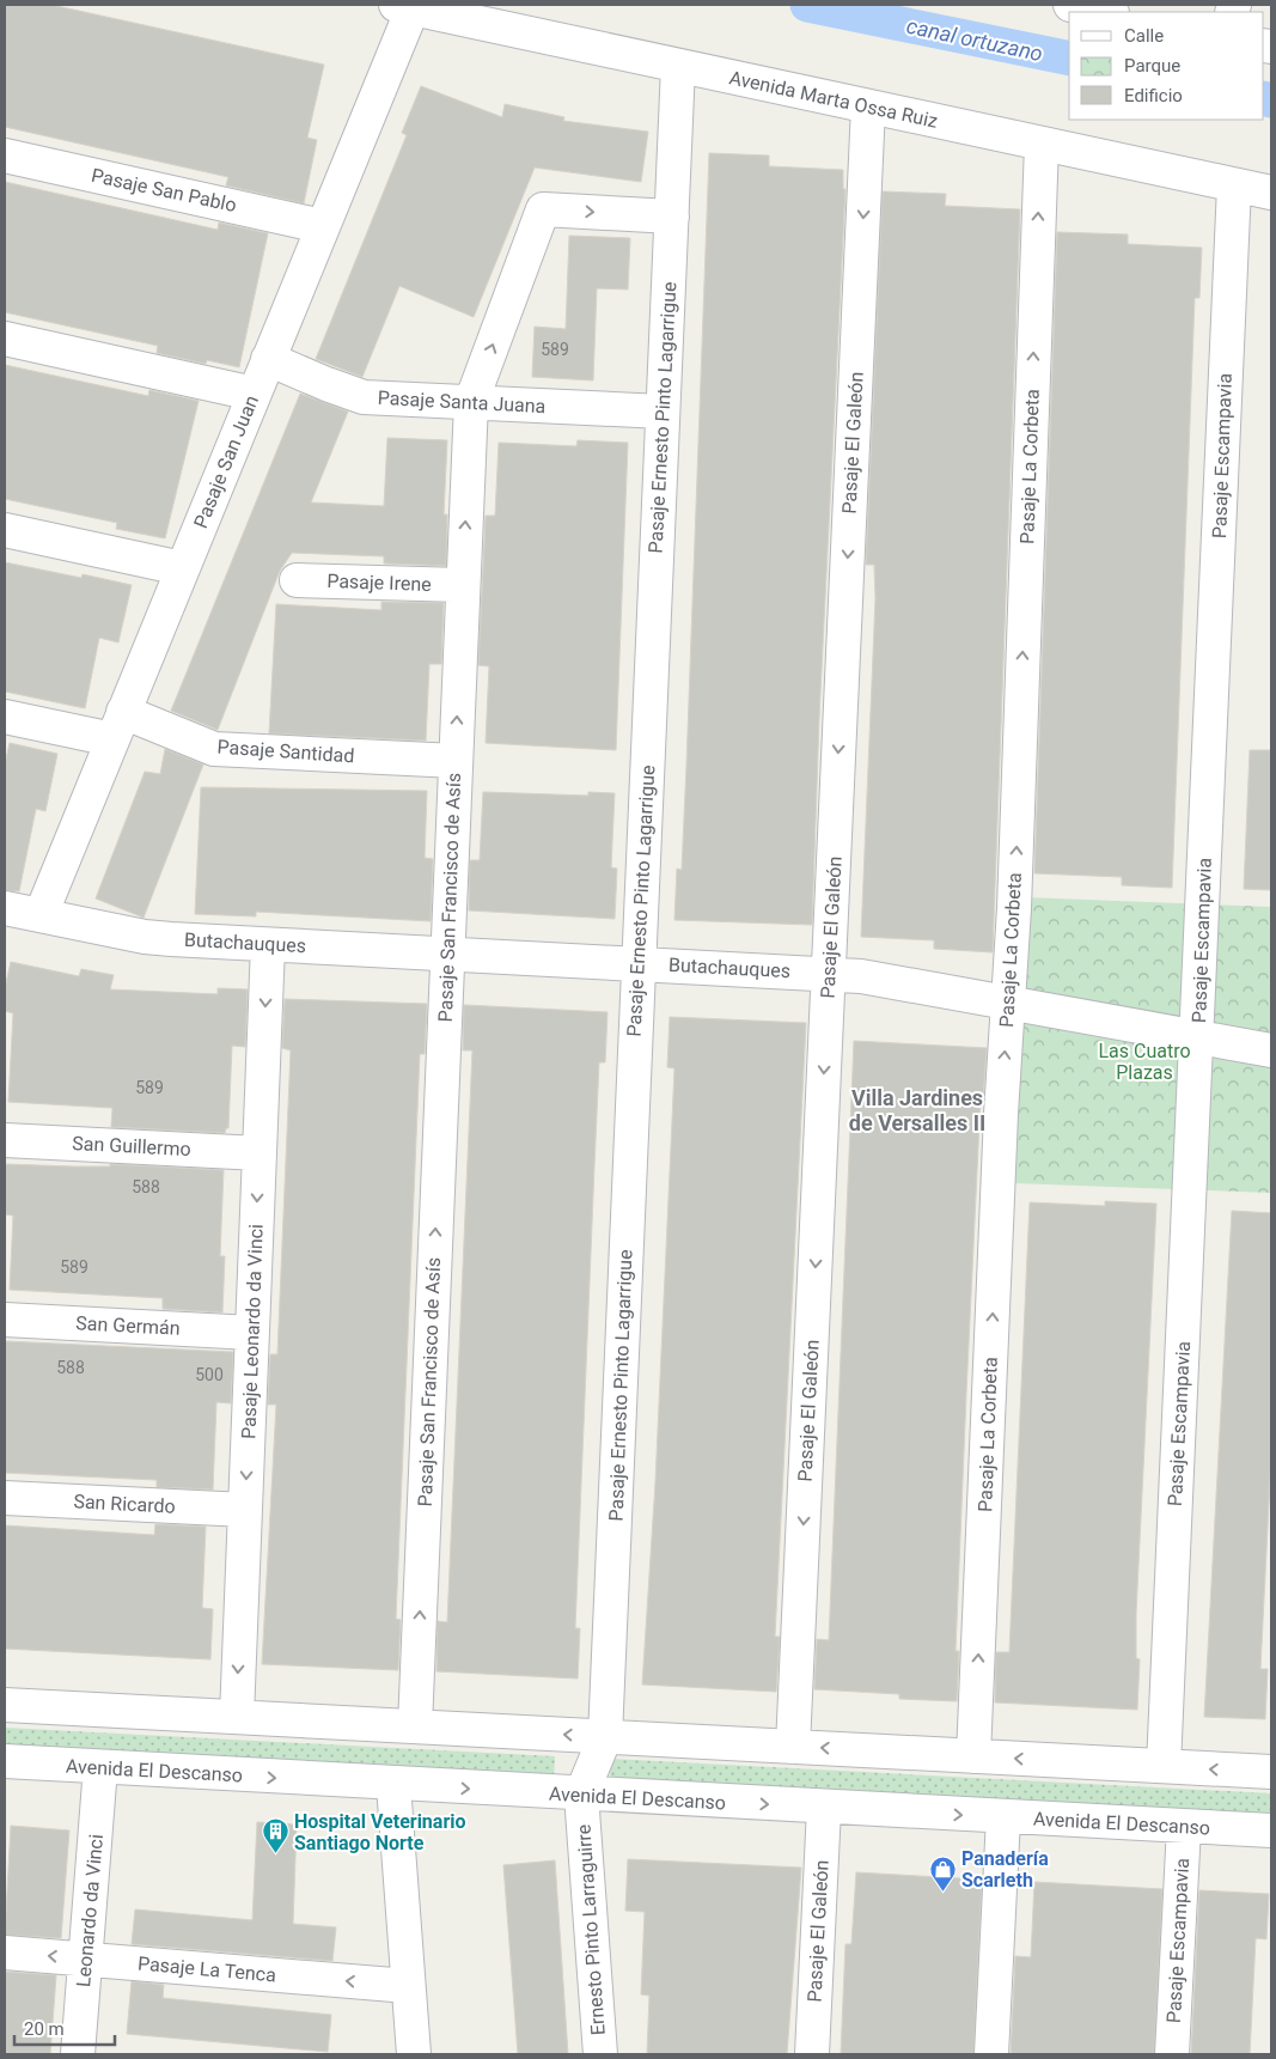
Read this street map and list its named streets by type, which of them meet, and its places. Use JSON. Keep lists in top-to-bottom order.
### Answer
{
  "streets": {
    "street": [
      "Avenida Marta Ossa Ruiz",
      "Pasaje San Pablo",
      "Pasaje Santa Juana",
      "Pasaje Ernesto Pinto Lagarrigue",
      "Pasaje El Galeón",
      "Pasaje Escampavia",
      "Pasaje San Juan",
      "Pasaje La Corbeta",
      "Pasaje Irene",
      "Pasaje Santidad",
      "Pasaje San Francisco de Asís",
      "Butachauques",
      "San Guillermo",
      "San Germán",
      "Pasaje Leonardo da Vinci",
      "San Ricardo",
      "Avenida El Descanso",
      "Leonardo da Vinci",
      "Ernesto Pinto Larraguirre",
      "Pasaje La Tenca"
    ]
  },
  "crossings": [
    ["Avenida Marta Ossa Ruiz", "Pasaje Ernesto Pinto Lagarrigue"],
    ["Avenida Marta Ossa Ruiz", "Pasaje El Galeón"],
    ["Avenida Marta Ossa Ruiz", "Pasaje Escampavia"],
    ["Avenida Marta Ossa Ruiz", "Pasaje San Juan"],
    ["Avenida Marta Ossa Ruiz", "Pasaje La Corbeta"],
    ["Pasaje San Pablo", "Pasaje San Juan"],
    ["Pasaje Santa Juana", "Pasaje Ernesto Pinto Lagarrigue"],
    ["Pasaje Santa Juana", "Pasaje San Juan"],
    ["Pasaje Santa Juana", "Pasaje San Francisco de Asís"],
    ["Pasaje Ernesto Pinto Lagarrigue", "Pasaje San Francisco de Asís"],
    ["Pasaje Ernesto Pinto Lagarrigue", "Butachauques"],
    ["Pasaje Ernesto Pinto Lagarrigue", "Ernesto Pinto Larraguirre"],
    ["Pasaje El Galeón", "Butachauques"],
    ["Pasaje El Galeón", "Avenida El Descanso"],
    ["Pasaje Escampavia", "Butachauques"],
    ["Pasaje Escampavia", "Avenida El Descanso"],
    ["Pasaje San Juan", "Pasaje Santidad"],
    ["Pasaje San Juan", "Butachauques"],
    ["Pasaje La Corbeta", "Butachauques"],
    ["Pasaje Irene", "Pasaje San Francisco de Asís"],
    ["Pasaje Santidad", "Pasaje San Francisco de Asís"],
    ["Pasaje San Francisco de Asís", "Butachauques"],
    ["Butachauques", "Pasaje Leonardo da Vinci"],
    ["San Guillermo", "Pasaje Leonardo da Vinci"],
    ["San Germán", "Pasaje Leonardo da Vinci"],
    ["Pasaje Leonardo da Vinci", "San Ricardo"],
    ["Avenida El Descanso", "Leonardo da Vinci"],
    ["Avenida El Descanso", "Ernesto Pinto Larraguirre"],
    ["Leonardo da Vinci", "Pasaje La Tenca"]
  ],
  "one_way": [
    "Pasaje El Galeón",
    "Pasaje La Corbeta",
    "Pasaje San Francisco de Asís",
    "Pasaje Leonardo da Vinci"
  ],
  "districts": ["Villa Jardines de Versalles II"],
  "water": ["canal ortuzano"],
  "parks": ["Las Cuatro Plazas"],
  "places": {
    "building": ["Hospital Veterinario Santiago Norte"],
    "shop": ["Panadería Scarleth"]
  },
  "house_numbers": [
    "589",
    "589",
    "588",
    "589",
    "588",
    "500"
  ],
  "legend": ["Calle", "Parque", "Edificio"],
  "scale_bar": "20 m"
}
